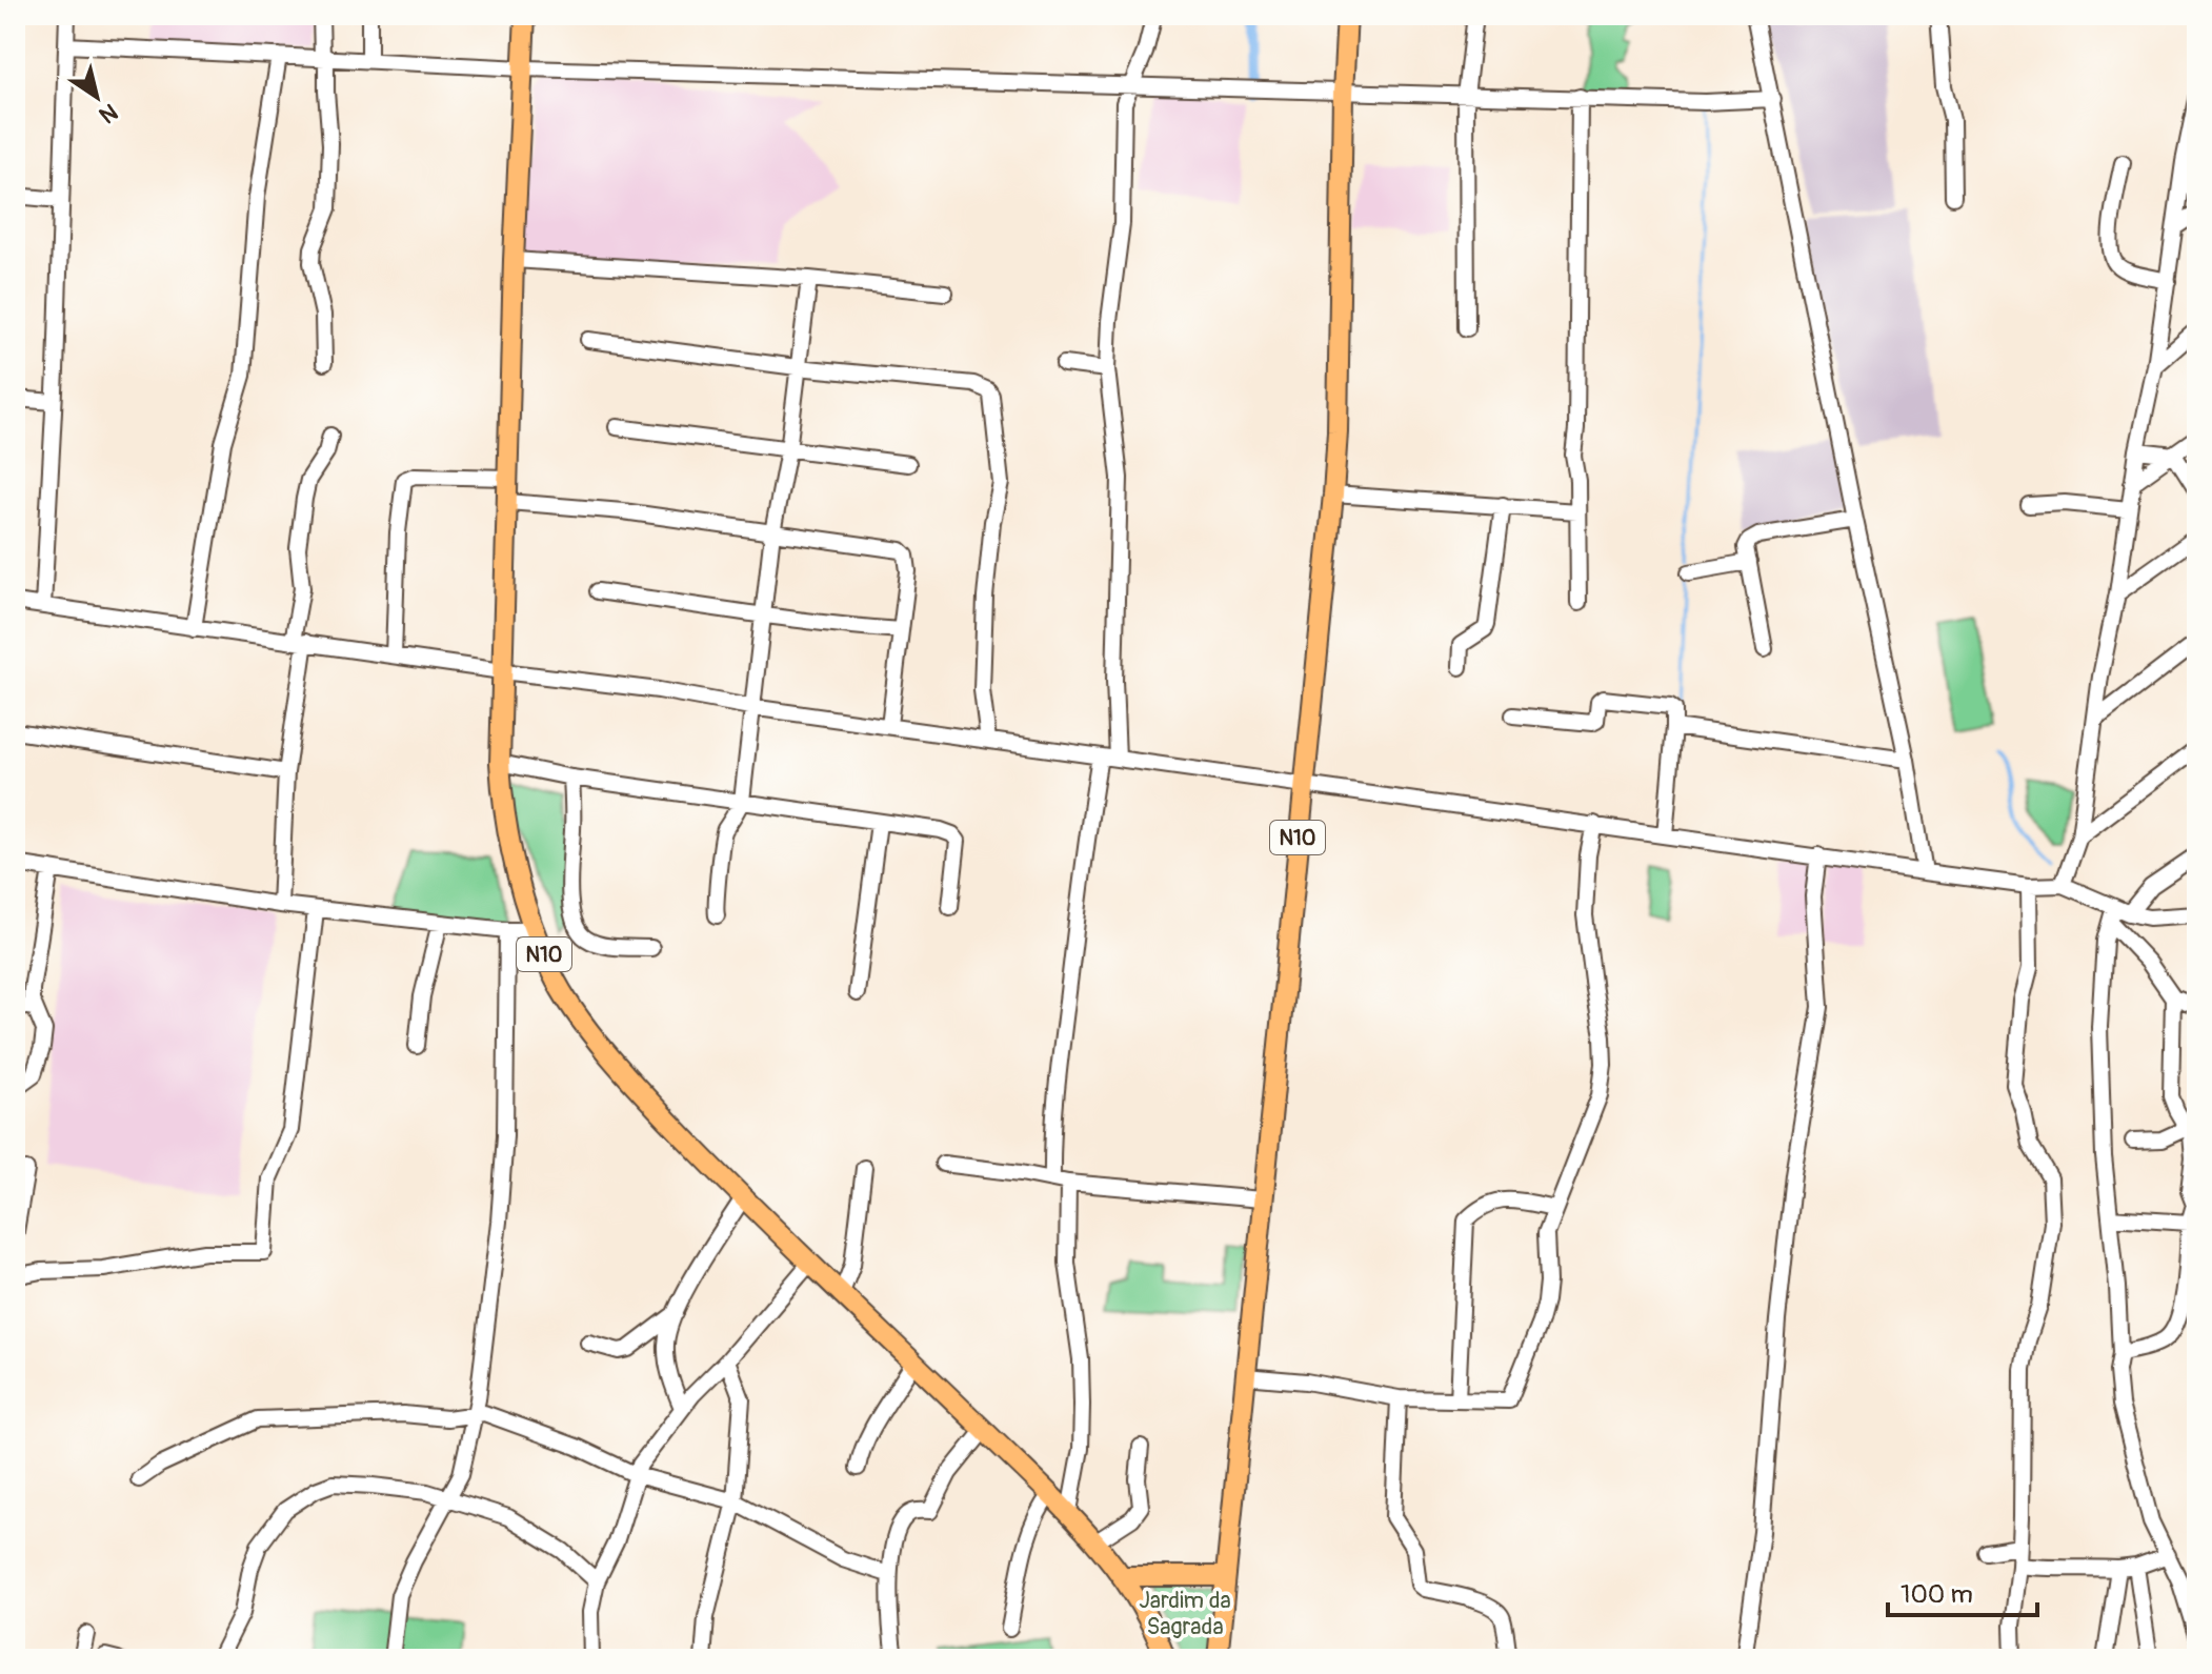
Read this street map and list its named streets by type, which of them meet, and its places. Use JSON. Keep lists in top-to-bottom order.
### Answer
{
  "streets": {
    "main road": ["N10"]
  },
  "parks": ["Jardim da Sagrada"],
  "scale_bar": "100 m",
  "north": "bottom right"
}
